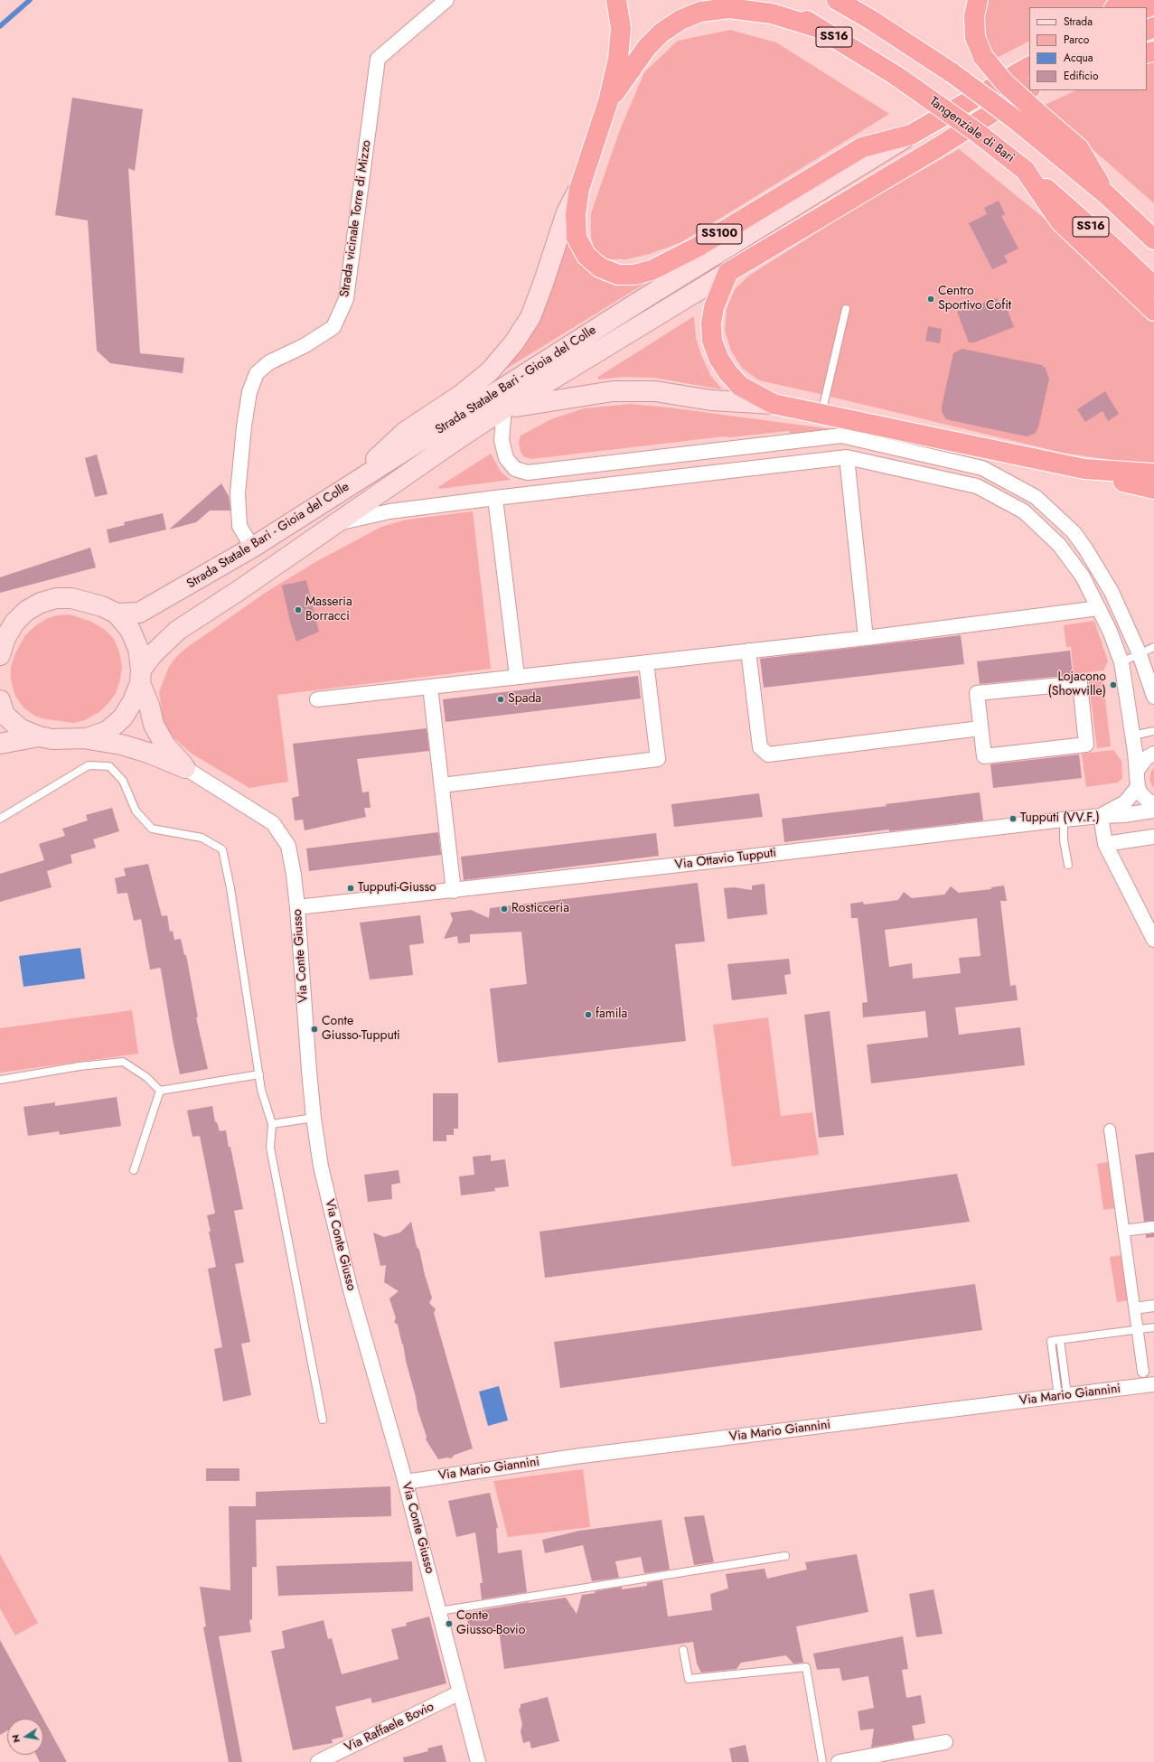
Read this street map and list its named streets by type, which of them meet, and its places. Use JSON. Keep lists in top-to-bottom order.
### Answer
{
  "streets": {
    "highway": ["SS16", "Tangenziale di Bari", "SS100"],
    "main road": ["Strada Statale Bari - Gioia del Colle"],
    "street": [
      "Strada vicinale Torre di Mizzo",
      "Via Ottavio Tupputi",
      "Via Conte Giusso",
      "Via Mario Giannini",
      "Via Raffaele Bovio"
    ]
  },
  "crossings": [
    ["Strada vicinale Torre di Mizzo", "Strada Statale Bari - Gioia del Colle"],
    ["SS100", "Strada Statale Bari - Gioia del Colle"],
    ["Via Ottavio Tupputi", "Via Conte Giusso"],
    ["Via Conte Giusso", "Via Mario Giannini"],
    ["Via Conte Giusso", "Via Raffaele Bovio"]
  ],
  "places": [
    "Centro Sportivo Cofit",
    "Masseria Borracci",
    "Lojacono (Showville)",
    "Spada",
    "Tupputi (VV.F.)",
    "Tupputi-Giusso",
    "Rosticceria",
    "famila",
    "Conte Giusso-Tupputi",
    "Conte Giusso-Bovio"
  ],
  "legend": [
    "Strada",
    "Parco",
    "Acqua",
    "Edificio"
  ],
  "north": "left"
}
